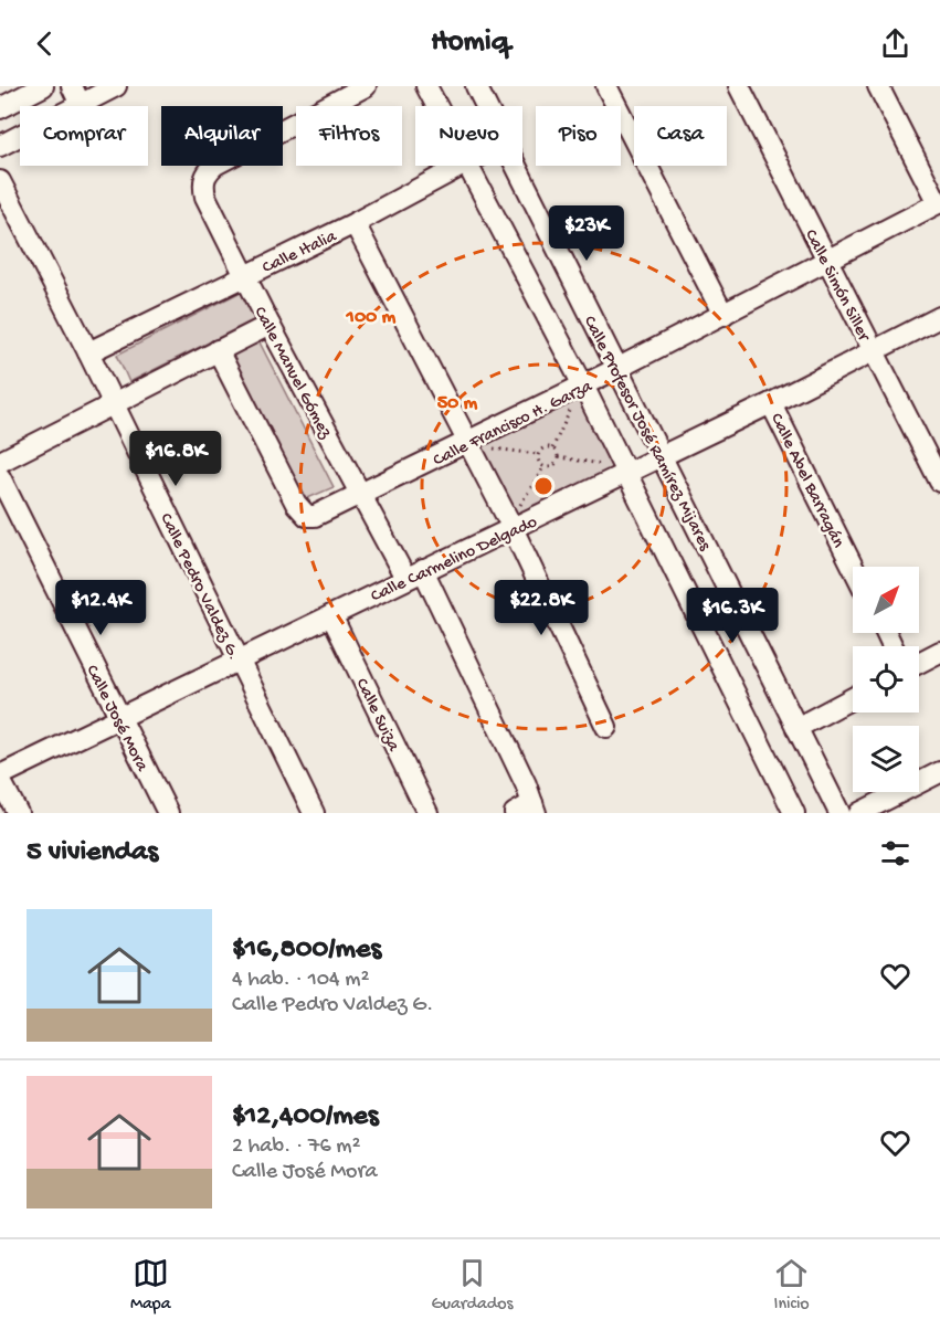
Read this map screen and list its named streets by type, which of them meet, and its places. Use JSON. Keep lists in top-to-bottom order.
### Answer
{
  "streets": {
    "street": [
      "Calle Italia",
      "Calle Simón Siller",
      "Calle Manuel Gómez",
      "Calle Francisco H. Garza",
      "Calle Profesor José Ramírez Mijares",
      "Calle Abel Barragán",
      "Calle Carmelino Delgado",
      "Calle Pedro Valdez G.",
      "Calle Suiza",
      "Calle José Mora"
    ]
  },
  "crossings": [
    ["Calle Italia", "Calle Manuel Gómez"],
    ["Calle Italia", "Calle Pedro Valdez G."],
    ["Calle Simón Siller", "Calle Francisco H. Garza"],
    ["Calle Simón Siller", "Calle Carmelino Delgado"],
    ["Calle Manuel Gómez", "Calle Francisco H. Garza"],
    ["Calle Manuel Gómez", "Calle Carmelino Delgado"],
    ["Calle Francisco H. Garza", "Calle Profesor José Ramírez Mijares"],
    ["Calle Profesor José Ramírez Mijares", "Calle Carmelino Delgado"],
    ["Calle Abel Barragán", "Calle Carmelino Delgado"],
    ["Calle Carmelino Delgado", "Calle Pedro Valdez G."],
    ["Calle Carmelino Delgado", "Calle Suiza"],
    ["Calle Carmelino Delgado", "Calle José Mora"]
  ],
  "north": "top right",
  "page": {
    "header": "Homiq",
    "chip": [
      "Comprar",
      "Alquilar",
      "Filtros",
      "Nuevo",
      "Piso",
      "Casa"
    ],
    "price": [
      "$23K",
      "$16.8K",
      "$12.4K",
      "$22.8K",
      "$16.3K"
    ],
    "heading": "5 viviendas",
    "list": [
      {
        "name": "$16,800/mes",
        "note": "4 hab. · 104 m² · Calle Pedro Valdez G."
      },
      {
        "name": "$12,400/mes",
        "note": "2 hab. · 76 m² · Calle José Mora"
      }
    ],
    "tabs": ["Mapa", "Guardados", "Inicio"]
  },
  "rings": ["100 m", "50 m"]
}
